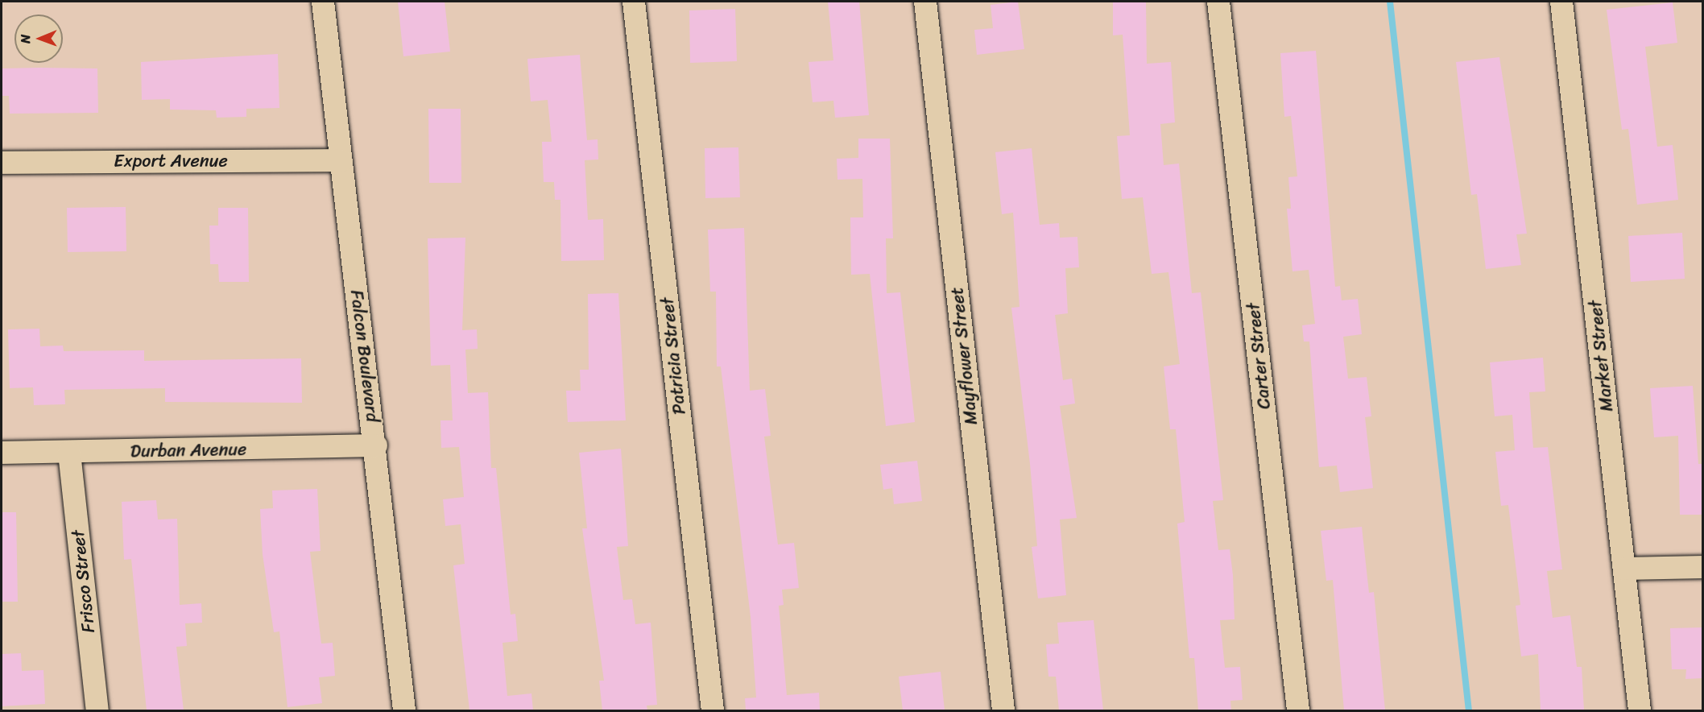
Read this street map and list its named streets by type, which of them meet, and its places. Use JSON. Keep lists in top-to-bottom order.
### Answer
{
  "streets": {
    "street": [
      "Export Avenue",
      "Falcon Boulevard",
      "Patricia Street",
      "Mayflower Street",
      "Carter Street",
      "Market Street",
      "Durban Avenue",
      "Frisco Street"
    ]
  },
  "crossings": [
    ["Export Avenue", "Falcon Boulevard"],
    ["Falcon Boulevard", "Durban Avenue"],
    ["Durban Avenue", "Frisco Street"]
  ],
  "north": "left"
}
